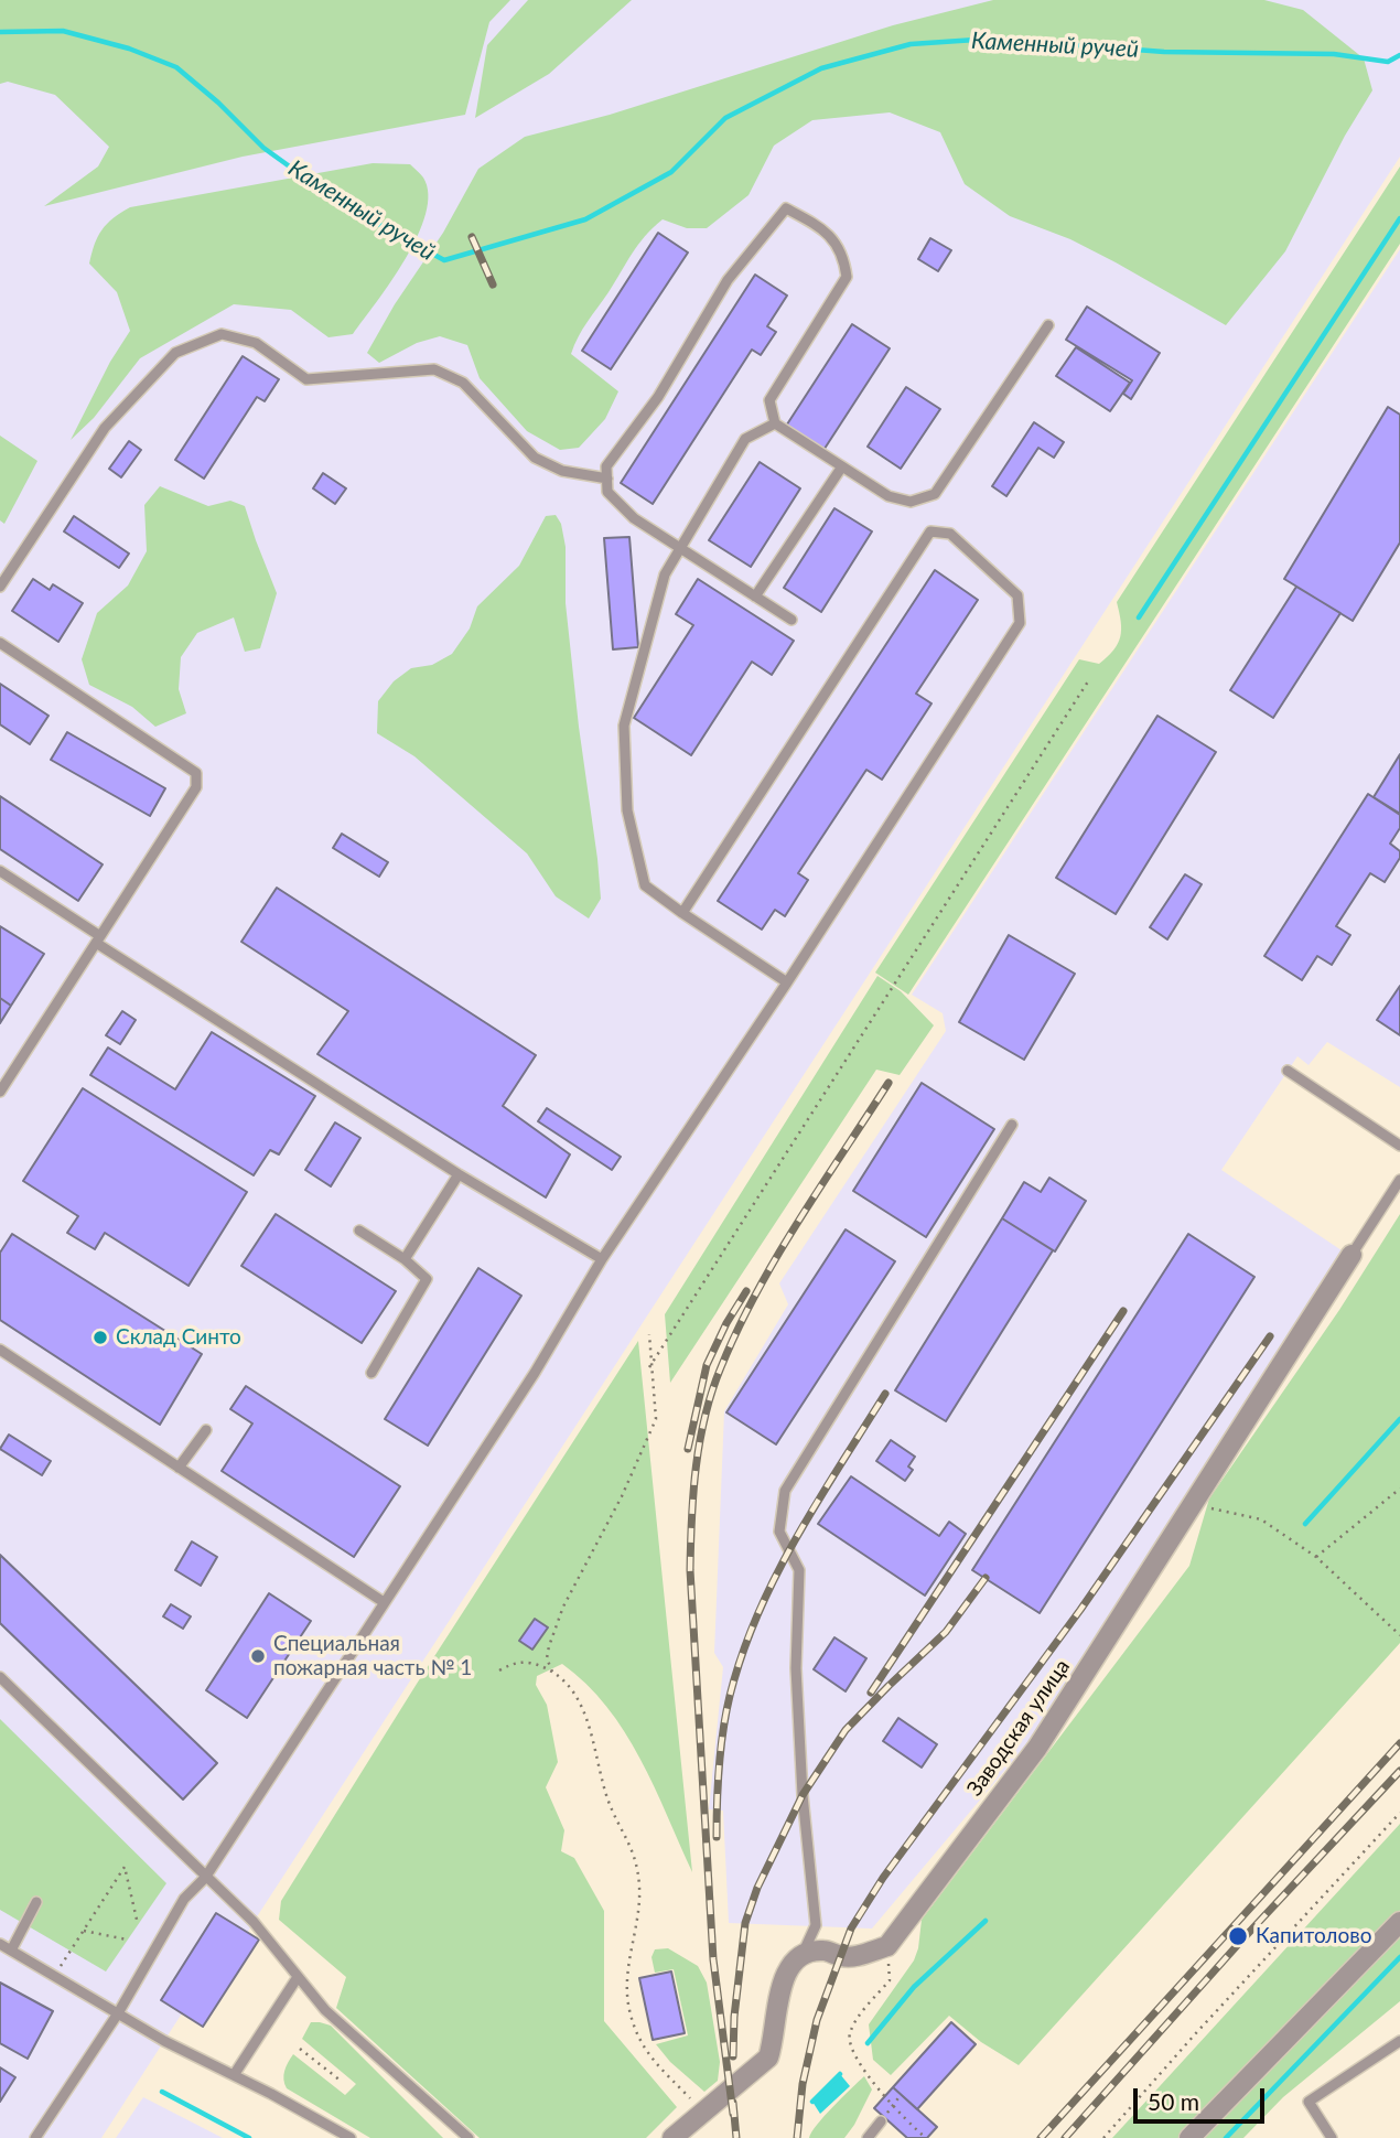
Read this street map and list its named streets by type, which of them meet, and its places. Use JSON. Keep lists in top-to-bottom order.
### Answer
{
  "streets": {
    "street": ["Заводская улица"]
  },
  "water": ["Каменный ручей"],
  "places": ["Склад Синто", "Специальная пожарная часть № 1", "Капитолово"],
  "scale_bar": "50 m"
}
